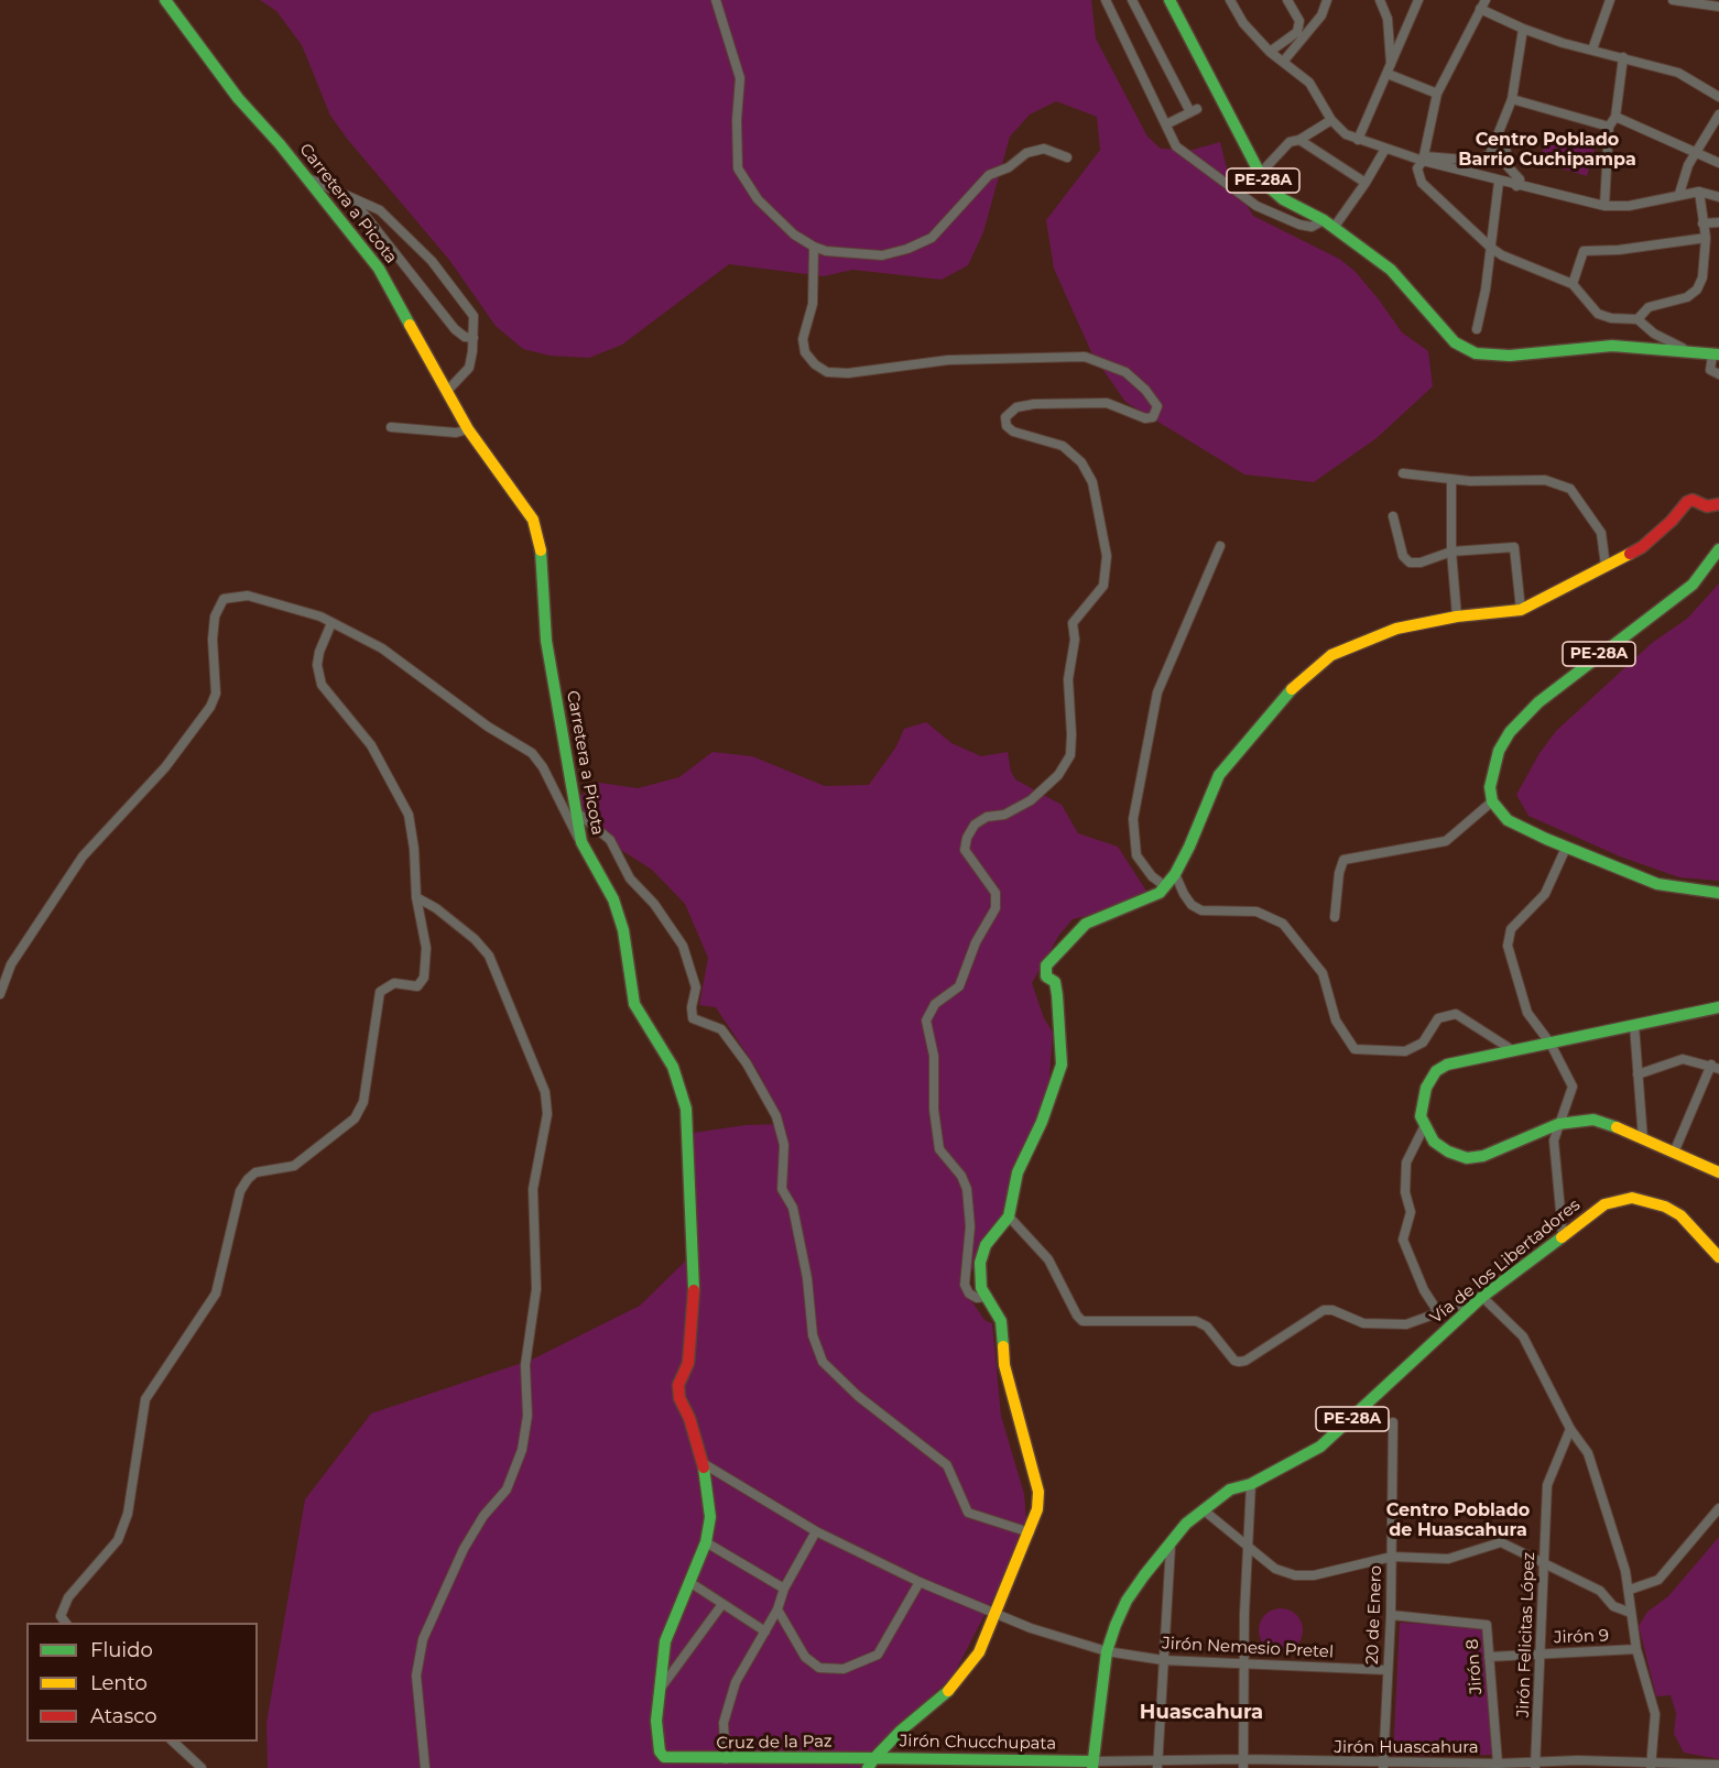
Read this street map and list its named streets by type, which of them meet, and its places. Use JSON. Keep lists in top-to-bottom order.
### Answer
{
  "streets": {
    "main road": [
      "PE-28A",
      "Carretera a Picota",
      "Vía de los Libertadores",
      "Cruz de la Paz",
      "Jirón Chucchupata"
    ],
    "street": [
      "20 de Enero",
      "Jirón Felicitas López",
      "Jirón 9",
      "Jirón Nemesio Pretel",
      "Jirón 8",
      "Jirón Huascahura"
    ]
  },
  "crossings": [
    ["Carretera a Picota", "Jirón Nemesio Pretel"],
    ["Carretera a Picota", "Cruz de la Paz"],
    ["Vía de los Libertadores", "Jirón Nemesio Pretel"],
    ["Vía de los Libertadores", "Jirón Chucchupata"],
    ["Vía de los Libertadores", "Jirón Huascahura"],
    ["20 de Enero", "Jirón Nemesio Pretel"],
    ["20 de Enero", "Jirón 8"],
    ["20 de Enero", "Jirón Huascahura"],
    ["Jirón Felicitas López", "Jirón 9"],
    ["Jirón Felicitas López", "Jirón Huascahura"],
    ["Jirón 9", "Jirón 8"],
    ["Jirón 8", "Jirón Huascahura"],
    ["Cruz de la Paz", "Jirón Chucchupata"],
    ["Jirón Chucchupata", "Jirón Huascahura"]
  ],
  "districts": ["Centro Poblado Barrio Cuchipampa", "Centro Poblado de Huascahura", "Huascahura"],
  "legend": ["Fluido", "Lento", "Atasco"]
}
